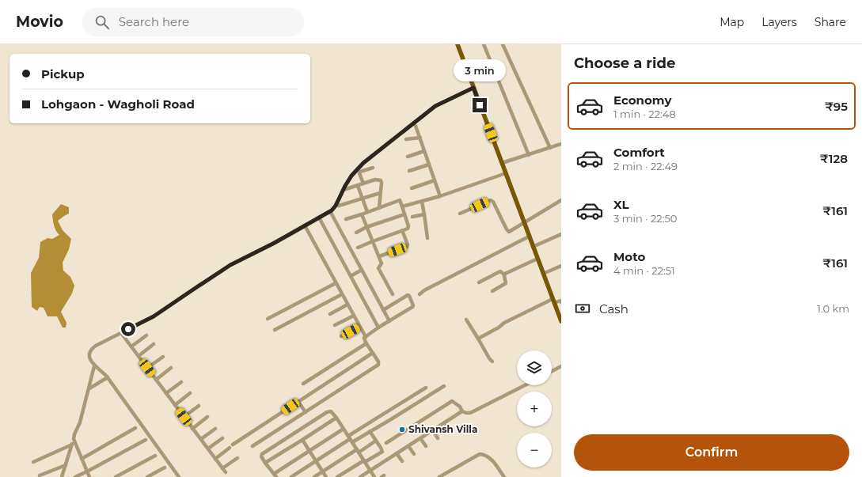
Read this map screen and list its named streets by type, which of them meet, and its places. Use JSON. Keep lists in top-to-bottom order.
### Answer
{
  "places": ["Shivansh Villa"],
  "page": {
    "header": "Movio",
    "search": "Search here",
    "nav": ["Map", "Layers", "Share"],
    "heading": "Choose a ride",
    "banner": ["Pickup", "Lohgaon - Wagholi Road"],
    "bubble": "3 min",
    "list": [
      {
        "name": "Economy",
        "note": "1 min · 22:48",
        "value": "₹95"
      },
      {
        "name": "Comfort",
        "note": "2 min · 22:49",
        "value": "₹128"
      },
      {
        "name": "XL",
        "note": "3 min · 22:50",
        "value": "₹161"
      },
      {
        "name": "Moto",
        "note": "4 min · 22:51",
        "value": "₹161"
      }
    ],
    "pay": ["Cash", "1.0 km"],
    "map_buttons": ["+", "−"],
    "buttons": "Confirm"
  }
}
